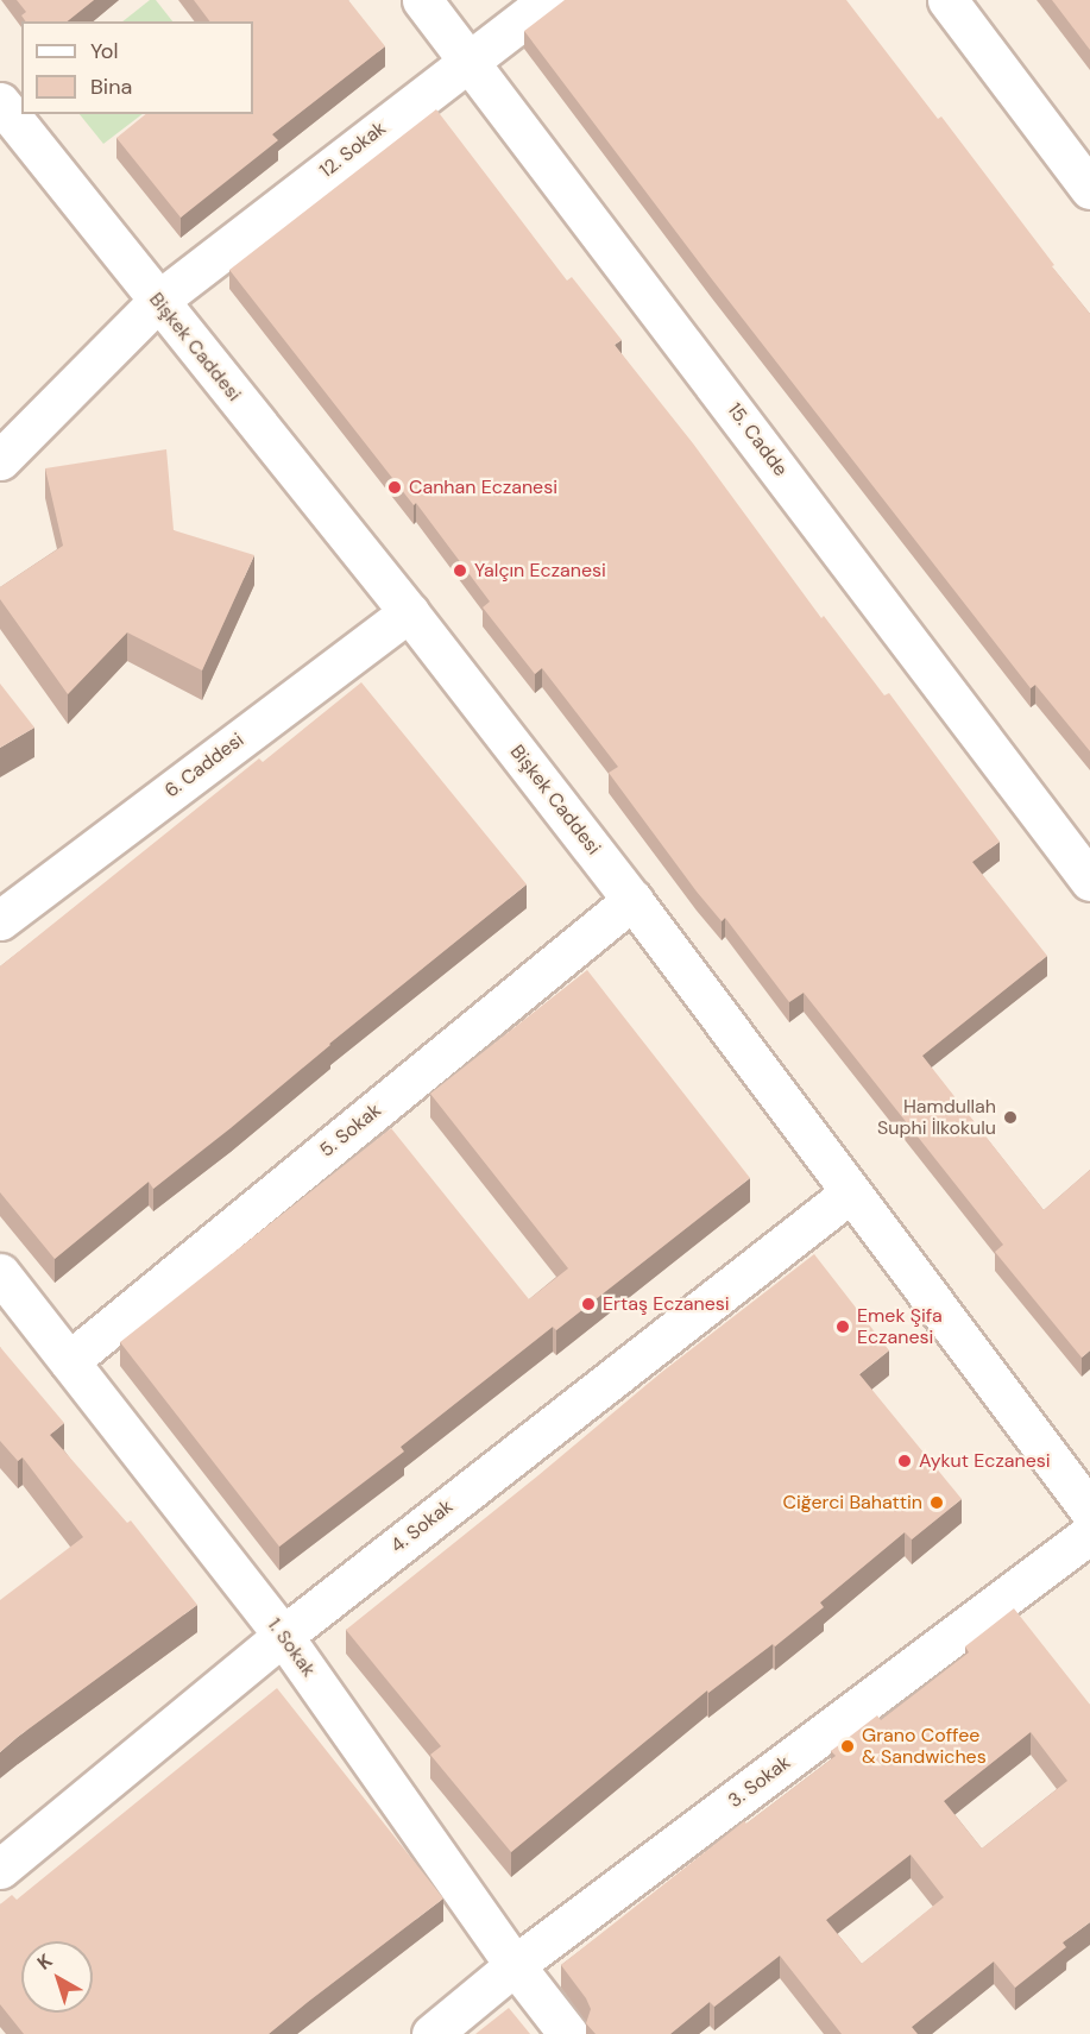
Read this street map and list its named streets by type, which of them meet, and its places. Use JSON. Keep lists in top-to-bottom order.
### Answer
{
  "streets": {
    "street": [
      "12. Sokak",
      "Bişkek Caddesi",
      "15. Cadde",
      "6. Caddesi",
      "5. Sokak",
      "4. Sokak",
      "1. Sokak",
      "3. Sokak"
    ]
  },
  "crossings": [
    ["12. Sokak", "Bişkek Caddesi"],
    ["12. Sokak", "15. Cadde"],
    ["Bişkek Caddesi", "6. Caddesi"],
    ["Bişkek Caddesi", "5. Sokak"],
    ["Bişkek Caddesi", "4. Sokak"],
    ["5. Sokak", "1. Sokak"],
    ["4. Sokak", "1. Sokak"],
    ["1. Sokak", "3. Sokak"]
  ],
  "places": [
    "Canhan Eczanesi",
    "Yalçın Eczanesi",
    "Hamdullah Suphi İlkokulu",
    "Ertaş Eczanesi",
    "Emek Şifa Eczanesi",
    "Aykut Eczanesi",
    "Ciğerci Bahattin",
    "Grano Coffee & Sandwiches"
  ],
  "legend": ["Yol", "Bina"],
  "north": "top left"
}
